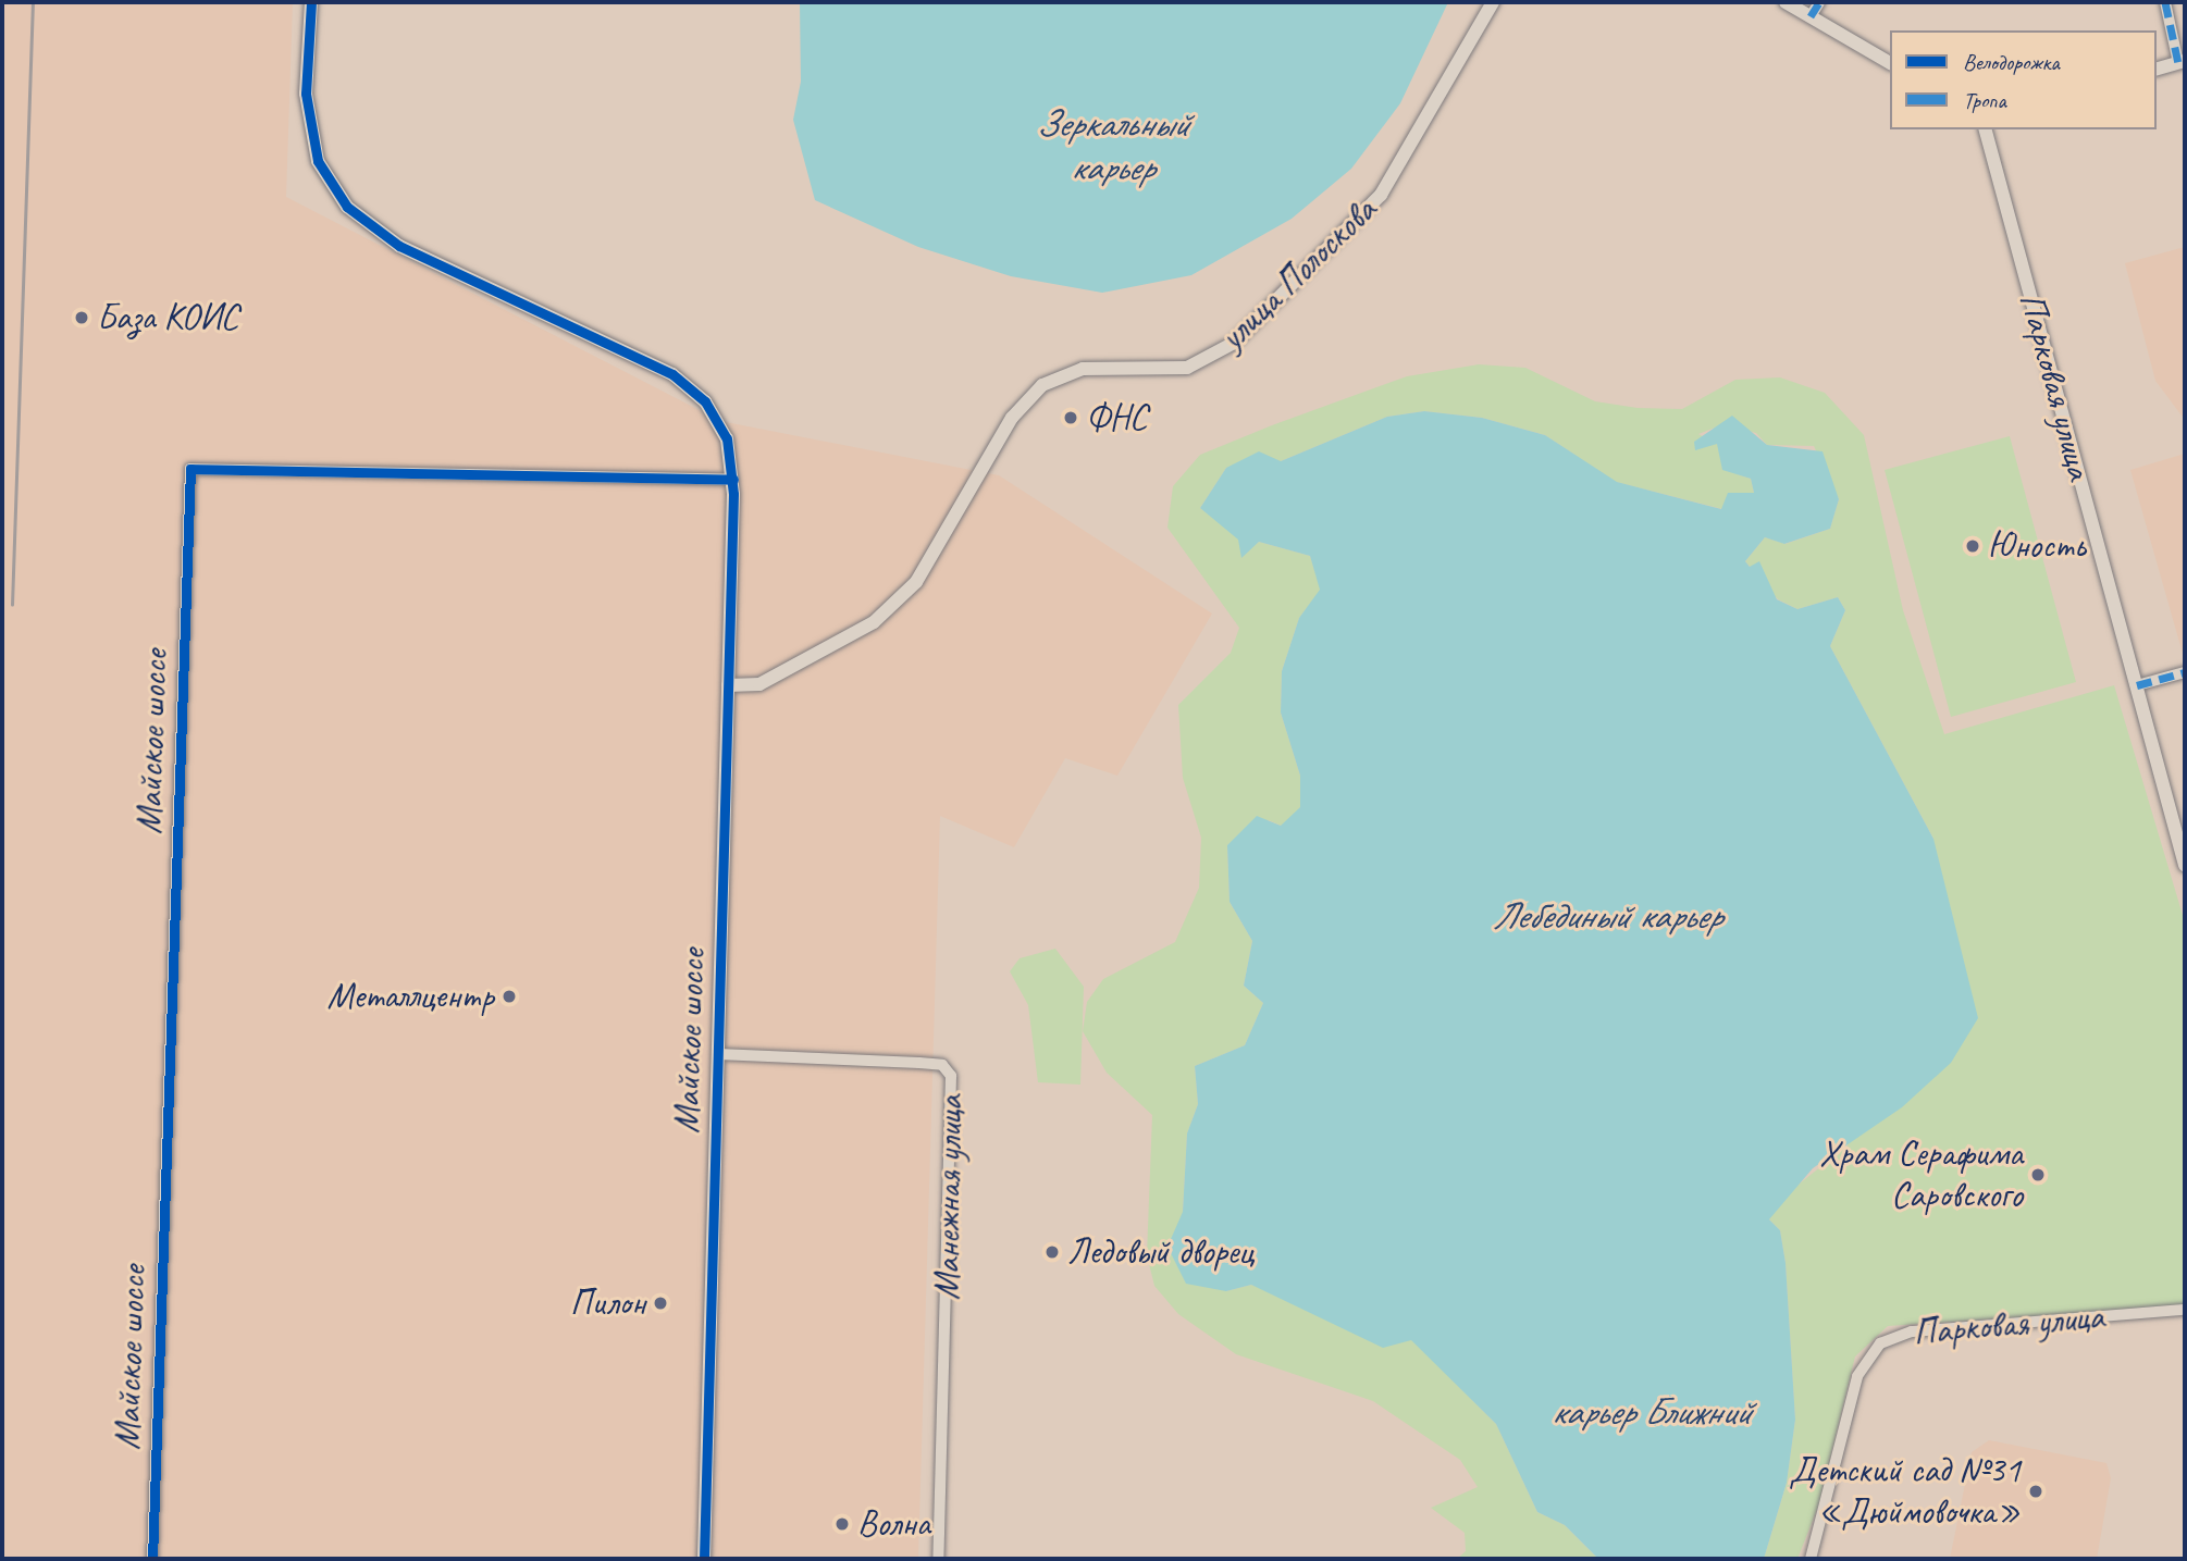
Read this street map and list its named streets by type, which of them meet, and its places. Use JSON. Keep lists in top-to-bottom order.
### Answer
{
  "streets": {
    "street": [
      "улица Полоскова",
      "Парковая улица",
      "Майское шоссе",
      "Манежная улица"
    ]
  },
  "crossings": [
    ["улица Полоскова", "Майское шоссе"],
    ["Майское шоссе", "Манежная улица"]
  ],
  "water": ["Зеркальный карьер", "Лебединый карьер", "карьер Ближний"],
  "places": [
    "База КОИС",
    "ФНС",
    "Юность",
    "Металлцентр",
    "Храм Серафима Саровского",
    "Ледовый дворец",
    "Пилон",
    "Детский сад №31 «Дюймовочка»",
    "Волна"
  ],
  "legend": ["Велодорожка", "Тропа"]
}
